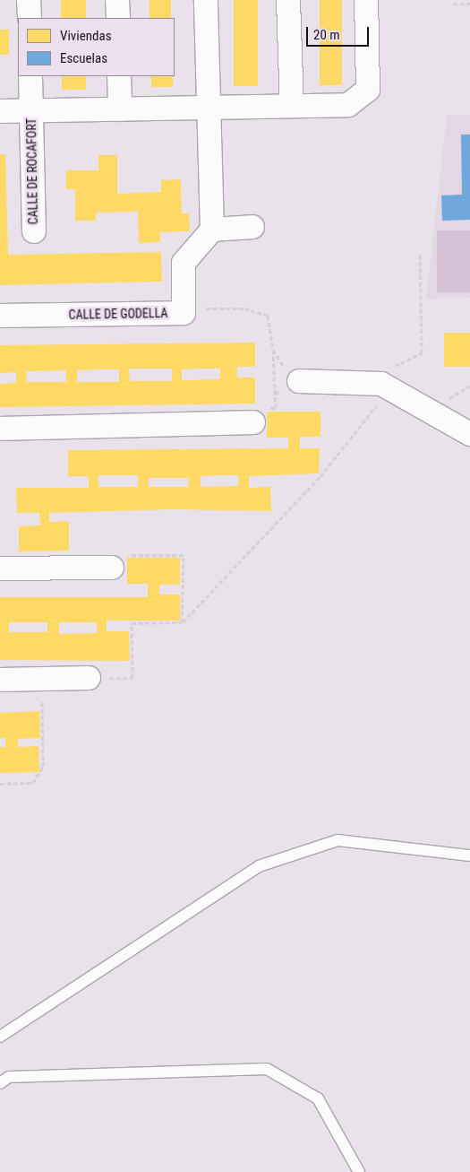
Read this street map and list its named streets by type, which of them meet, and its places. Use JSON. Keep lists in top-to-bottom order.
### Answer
{
  "streets": {
    "street": ["CALLE DE ROCAFORT", "CALLE DE GODELLA"]
  },
  "legend": ["Viviendas", "Escuelas"],
  "scale_bar": "20 m"
}
